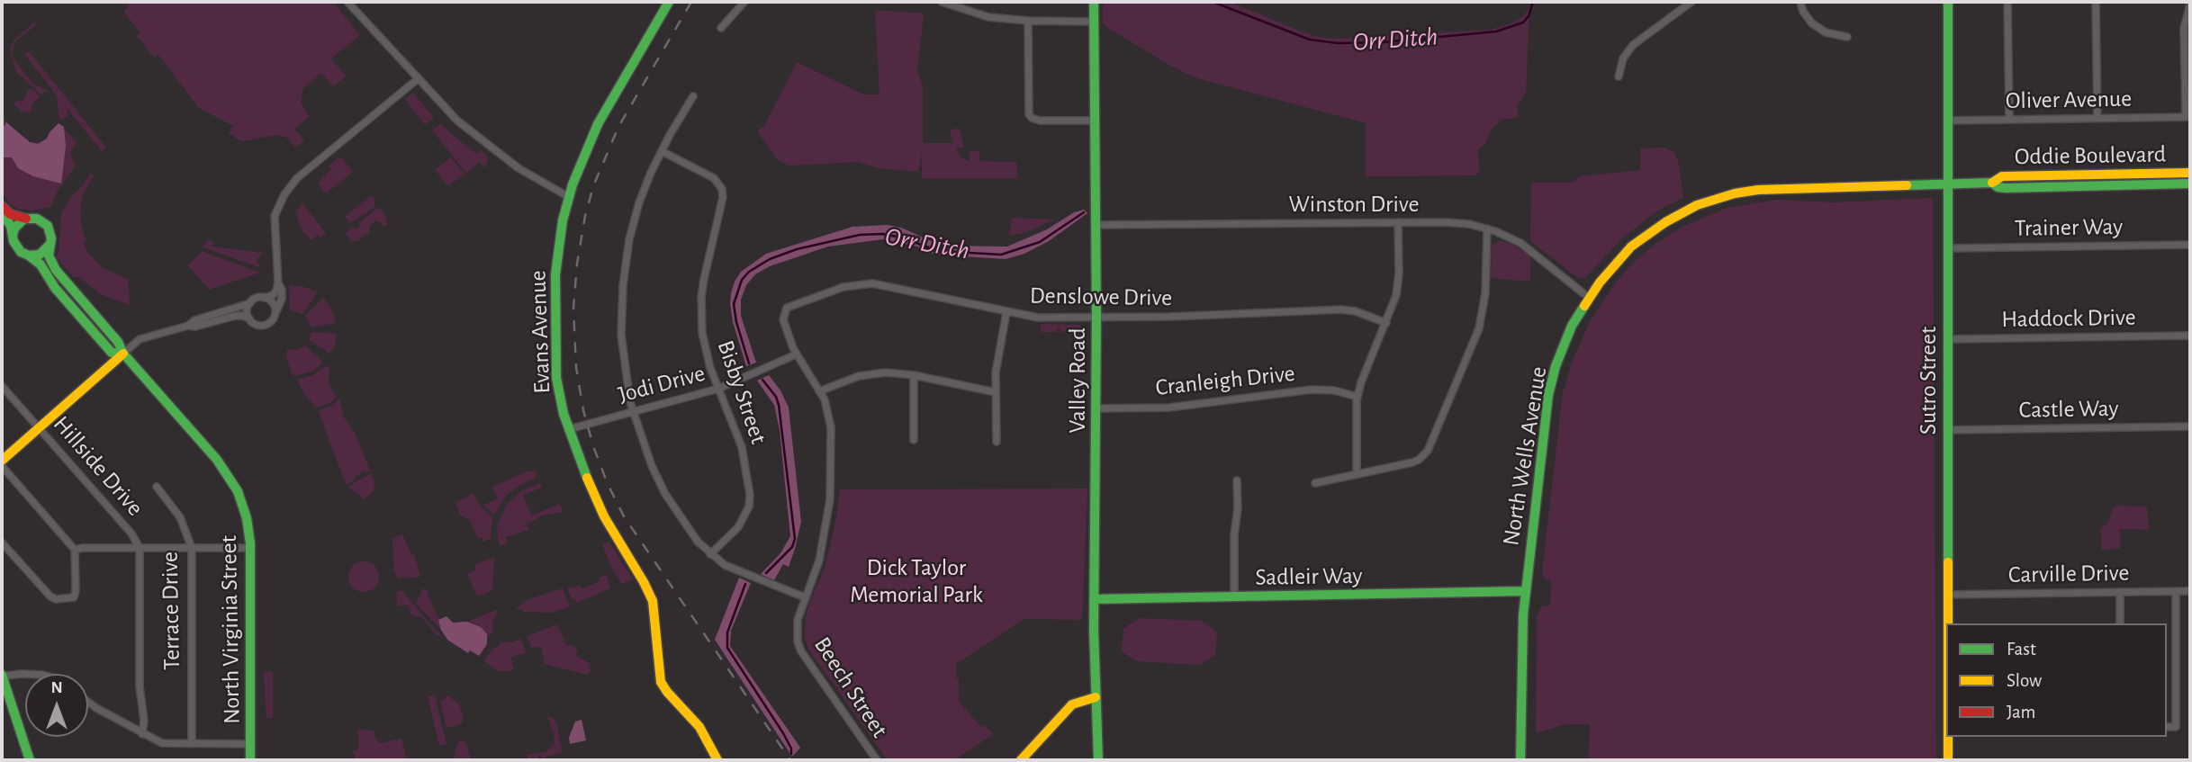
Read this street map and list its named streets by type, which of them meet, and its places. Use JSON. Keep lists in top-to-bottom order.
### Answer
{
  "streets": {
    "street": [
      "Oliver Avenue",
      "Oddie Boulevard",
      "Winston Drive",
      "Trainer Way",
      "Denslowe Drive",
      "Haddock Drive",
      "Evans Avenue",
      "Valley Road",
      "Cranleigh Drive",
      "Sutro Street",
      "Jodi Drive",
      "Bisby Street",
      "Castle Way",
      "North Wells Avenue",
      "Hillside Drive",
      "Carville Drive",
      "Sadleir Way",
      "Terrace Drive",
      "North Virginia Street",
      "Beech Street"
    ]
  },
  "crossings": [
    ["Oliver Avenue", "Sutro Street"],
    ["Oddie Boulevard", "Sutro Street"],
    ["Oddie Boulevard", "North Wells Avenue"],
    ["Winston Drive", "Valley Road"],
    ["Winston Drive", "North Wells Avenue"],
    ["Trainer Way", "Sutro Street"],
    ["Denslowe Drive", "Valley Road"],
    ["Denslowe Drive", "Beech Street"],
    ["Haddock Drive", "Sutro Street"],
    ["Evans Avenue", "Jodi Drive"],
    ["Valley Road", "Cranleigh Drive"],
    ["Valley Road", "Sadleir Way"],
    ["Sutro Street", "Castle Way"],
    ["Sutro Street", "North Wells Avenue"],
    ["Sutro Street", "Carville Drive"],
    ["Jodi Drive", "Bisby Street"],
    ["Jodi Drive", "Beech Street"],
    ["North Wells Avenue", "Sadleir Way"]
  ],
  "water": ["Orr Ditch"],
  "parks": ["Dick Taylor Memorial Park"],
  "legend": ["Fast", "Slow", "Jam"],
  "north": "top"
}
